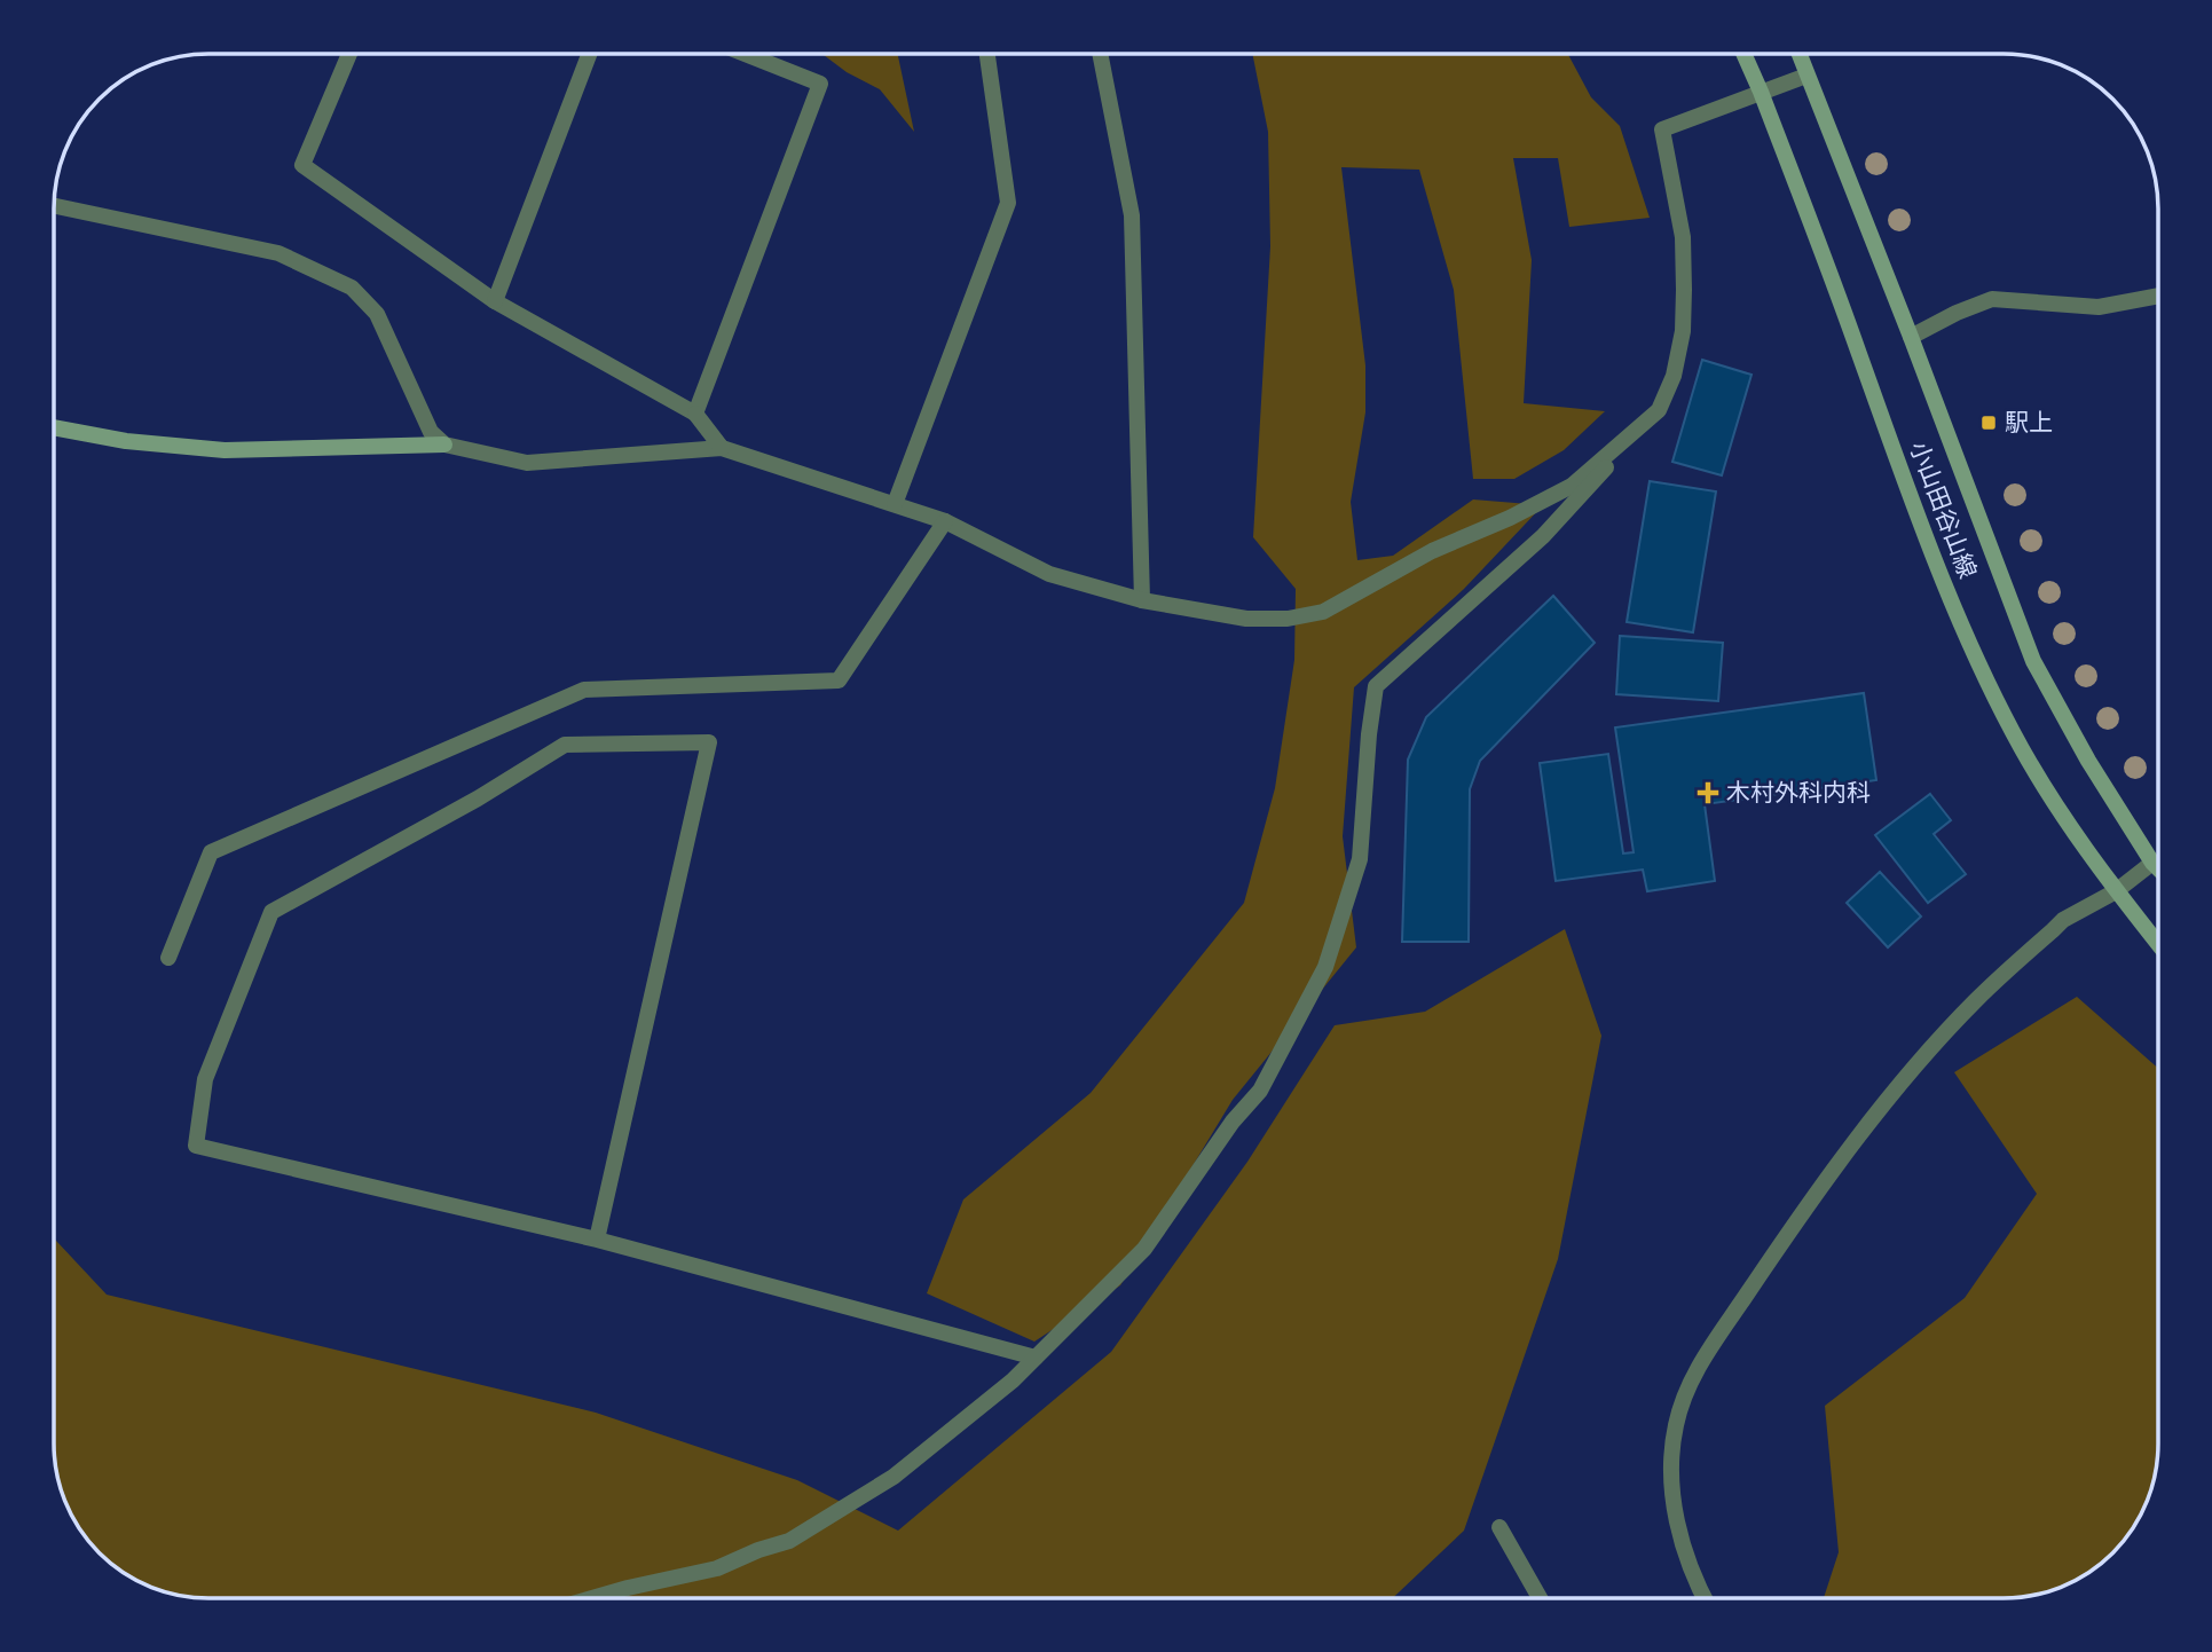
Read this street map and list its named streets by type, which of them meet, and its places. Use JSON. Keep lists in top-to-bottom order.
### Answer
{
  "streets": {
    "main road": ["小山田谷山線"]
  },
  "places": {
    "transit": ["駅上"],
    "health": ["木村外科内科"]
  }
}
